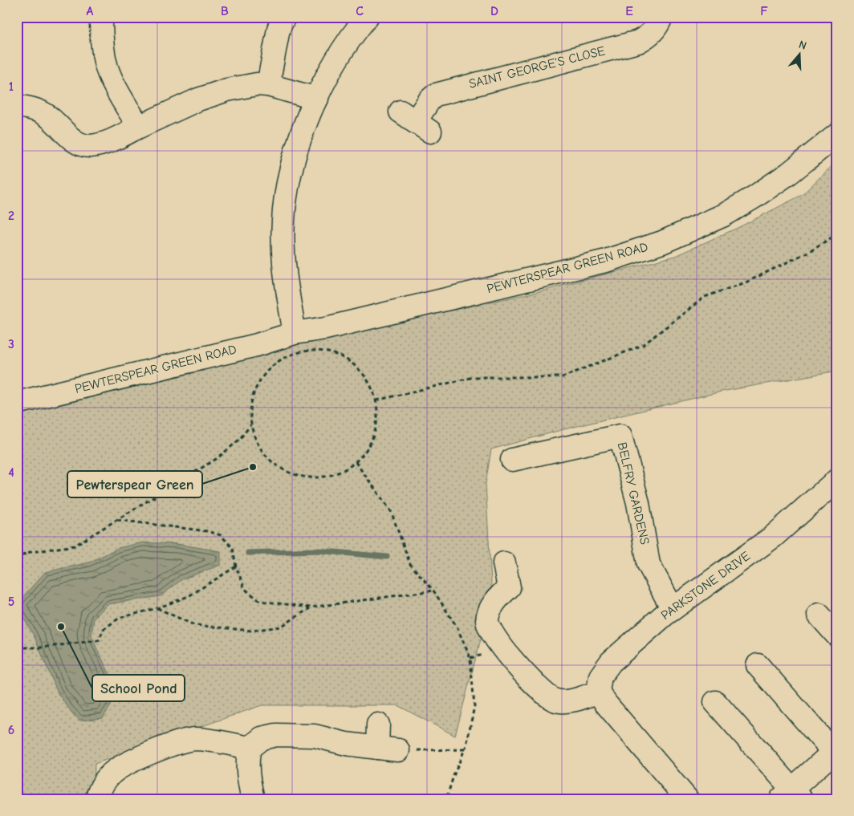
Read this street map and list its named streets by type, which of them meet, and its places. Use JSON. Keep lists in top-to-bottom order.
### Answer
{
  "streets": {
    "street": [
      "SAINT GEORGE'S CLOSE",
      "PEWTERSPEAR GREEN ROAD",
      "BELFRY GARDENS",
      "PARKSTONE DRIVE"
    ]
  },
  "crossings": [
    ["BELFRY GARDENS", "PARKSTONE DRIVE"]
  ],
  "places": ["Pewterspear Green", "School Pond"],
  "north": "top",
  "grid": {
    "columns": [
      "A",
      "B",
      "C",
      "D",
      "E",
      "F"
    ],
    "rows": [
      "1",
      "2",
      "3",
      "4",
      "5",
      "6"
    ]
  }
}
